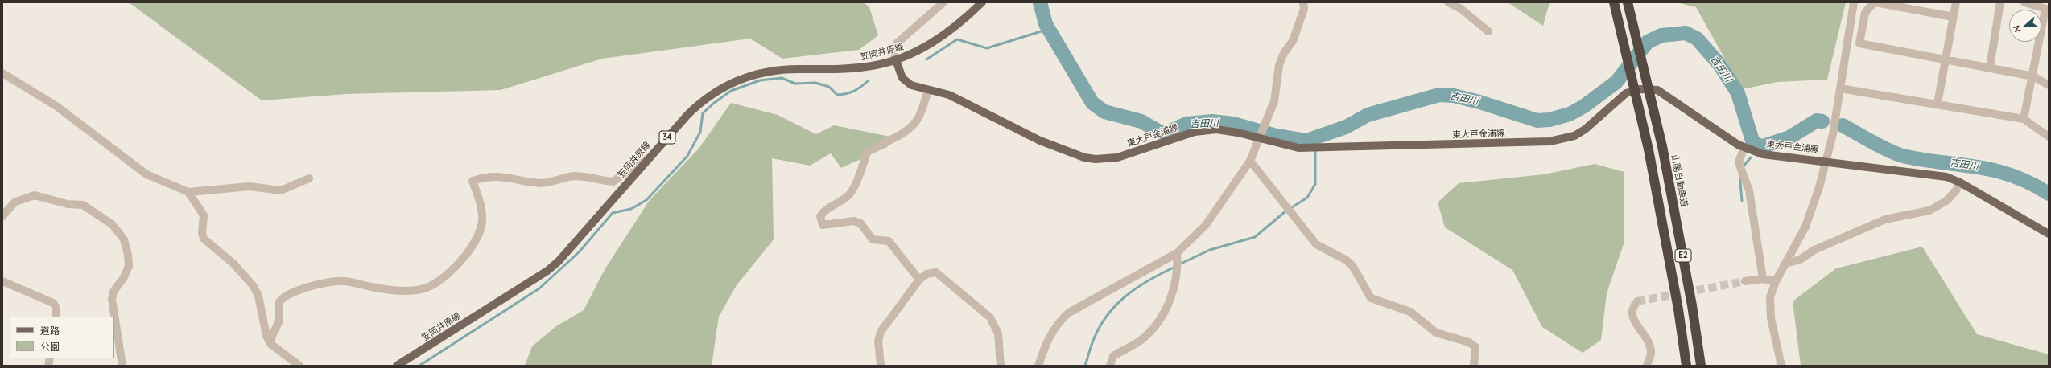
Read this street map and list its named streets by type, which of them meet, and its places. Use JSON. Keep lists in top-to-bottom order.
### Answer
{
  "streets": {
    "highway": ["山陽自動車道", "E2"],
    "main road": ["笠岡井原線", "東大戸金浦線", "34"]
  },
  "crossings": [
    ["笠岡井原線", "東大戸金浦線"]
  ],
  "water": ["吉田川"],
  "legend": ["道路", "公園"],
  "north": "left"
}
